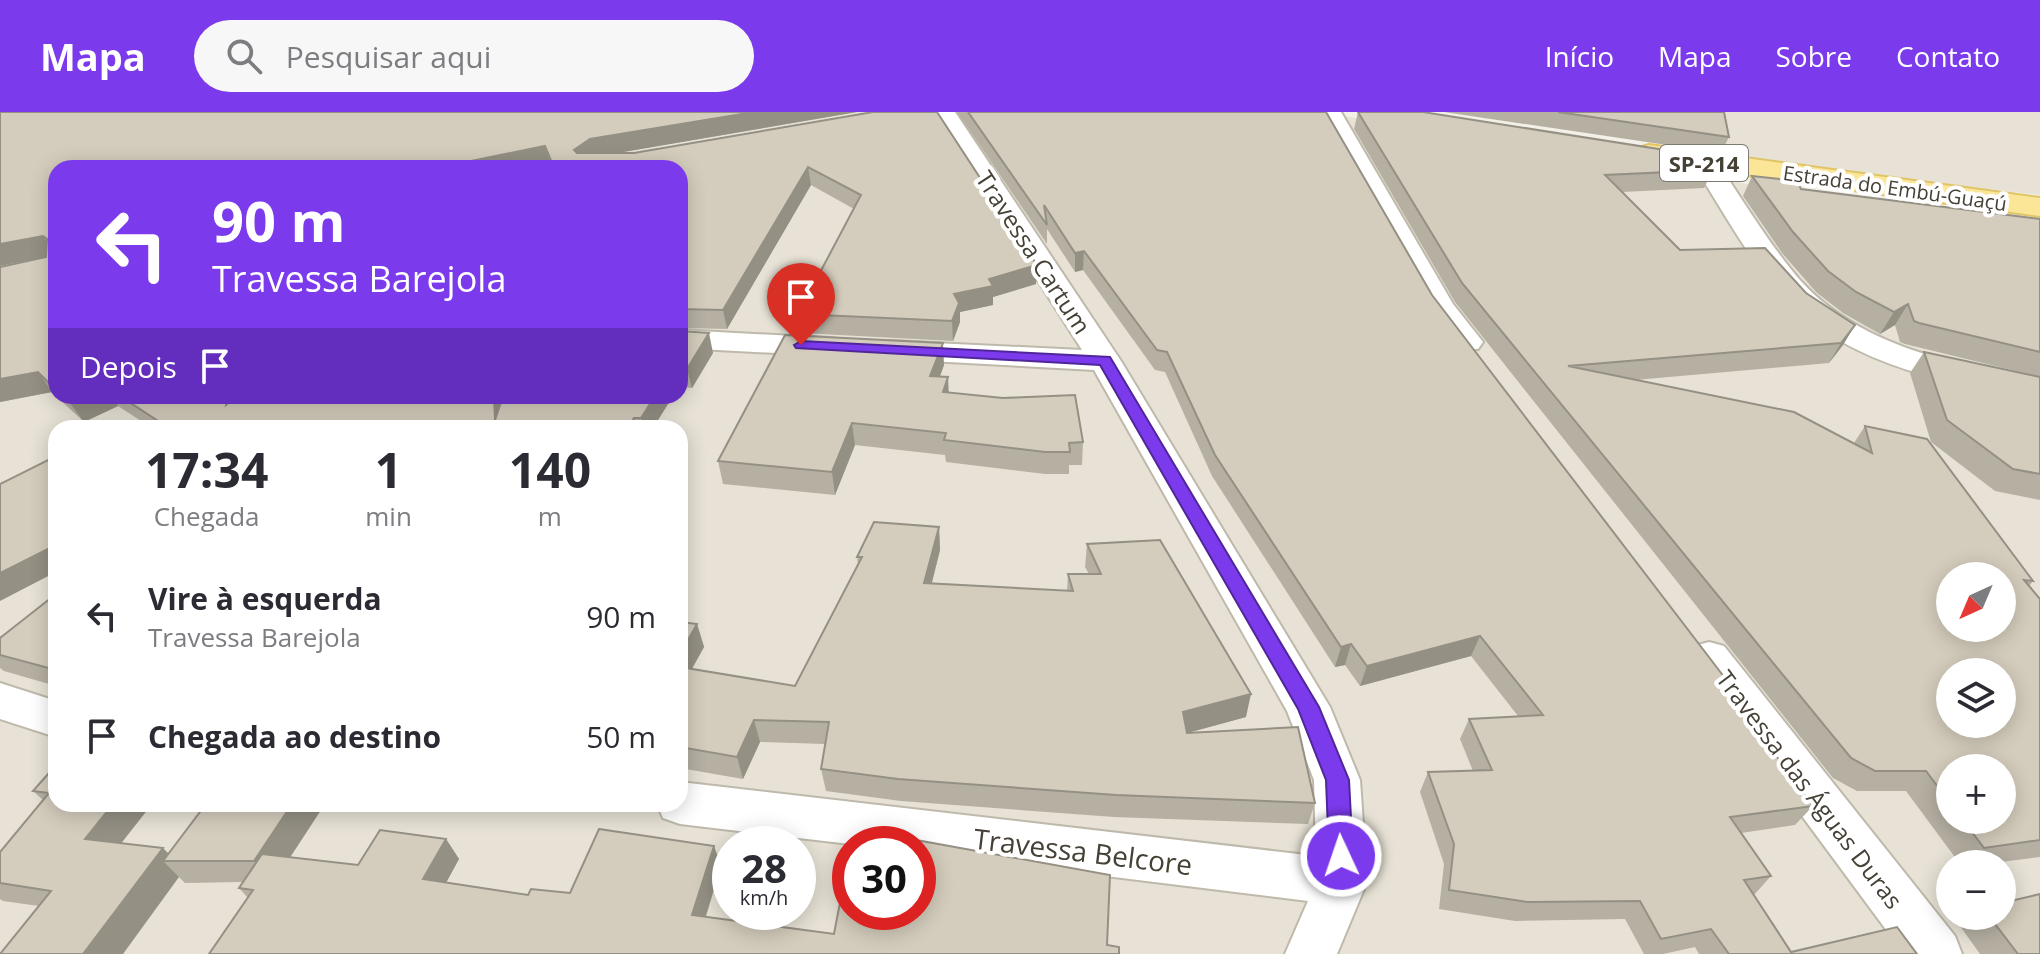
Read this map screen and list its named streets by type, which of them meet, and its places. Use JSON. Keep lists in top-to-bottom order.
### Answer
{
  "streets": {
    "main road": ["SP-214", "Estrada do Embú-Guaçú"],
    "street": ["Travessa Cartum", "Travessa das Águas Duras", "Travessa Belcore"]
  },
  "crossings": [
    ["Travessa Cartum", "Travessa Belcore"]
  ],
  "north": "bottom left",
  "page": {
    "header": "Mapa",
    "search": "Pesquisar aqui",
    "nav": [
      "Início",
      "Mapa",
      "Sobre",
      "Contato"
    ],
    "turn": ["90 m", "Travessa Barejola"],
    "then": "Depois",
    "eta": [
      "17:34",
      "Chegada",
      "1",
      "min",
      "140",
      "m"
    ],
    "list": [
      {
        "name": "Vire à esquerda",
        "note": "Travessa Barejola",
        "value": "90 m"
      },
      {
        "name": "Chegada ao destino",
        "value": "50 m"
      }
    ],
    "map_buttons": ["+", "−"],
    "speed": "28 km/h",
    "limit": "30"
  }
}
